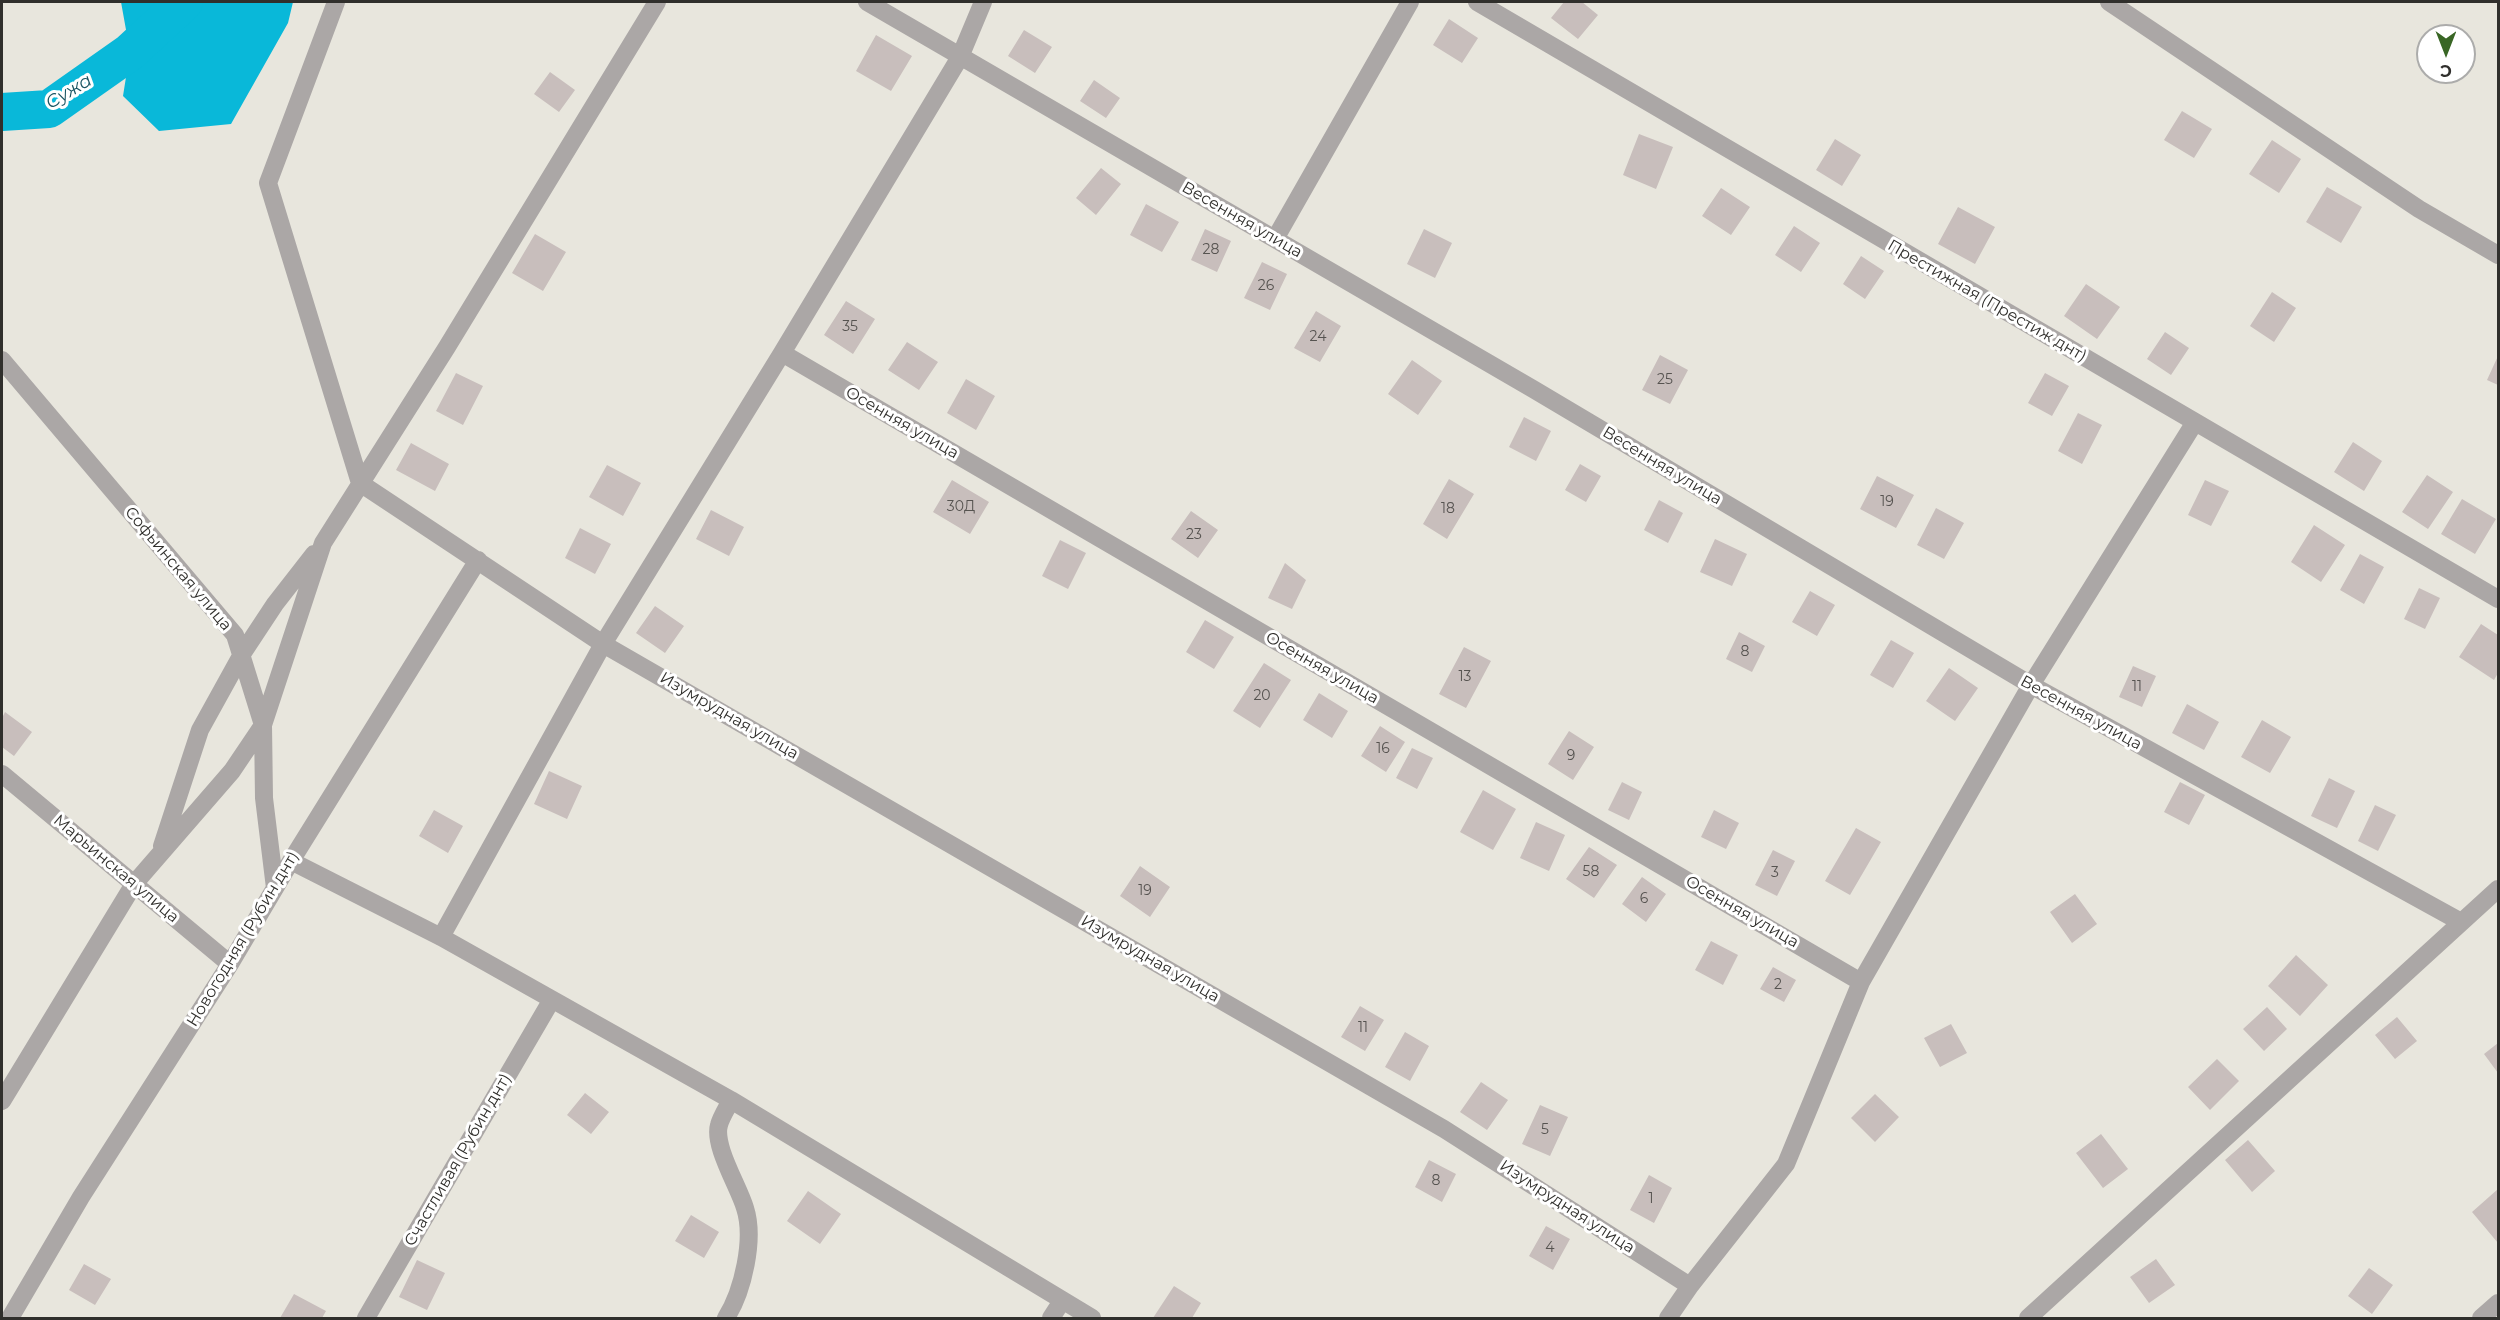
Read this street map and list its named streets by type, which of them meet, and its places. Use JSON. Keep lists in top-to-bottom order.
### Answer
{
  "streets": {
    "street": [
      "Весенняя улица",
      "Престижная (Престиж днт)",
      "Осенняя улица",
      "Софьинская улица",
      "Изумрудная улица",
      "Марьинская улица",
      "Новогодняя (Рубин днт)",
      "Счастливая (Рубин днт)"
    ]
  },
  "crossings": [
    ["Софьинская улица", "Новогодняя (Рубин днт)"],
    ["Изумрудная улица", "Новогодняя (Рубин днт)"],
    ["Марьинская улица", "Новогодняя (Рубин днт)"]
  ],
  "water": ["Сужа"],
  "house_numbers": [
    "28",
    "26",
    "35",
    "24",
    "25",
    "19",
    "30Д",
    "18",
    "23",
    "8",
    "13",
    "11",
    "20",
    "16",
    "9",
    "58",
    "3",
    "19",
    "6",
    "2",
    "11",
    "5",
    "8",
    "1",
    "4"
  ],
  "north": "bottom"
}
